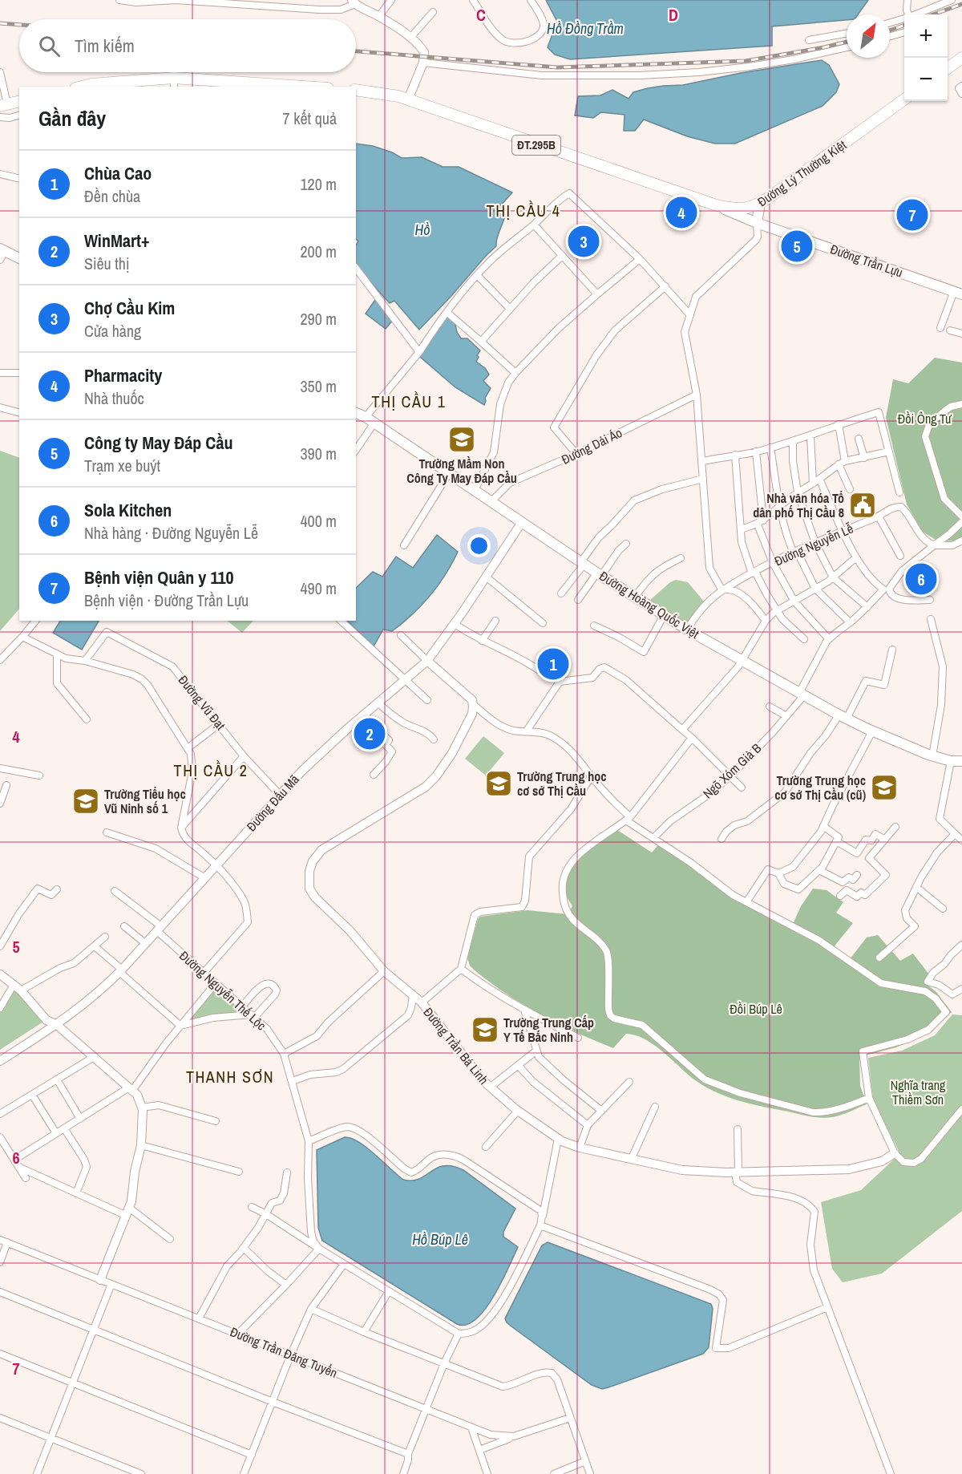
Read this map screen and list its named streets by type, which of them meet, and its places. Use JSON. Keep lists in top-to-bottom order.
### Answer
{
  "streets": {
    "main road": [
      "ĐT.295B",
      "Đường Lý Thường Kiệt",
      "Đường Trần Lựu",
      "Đường Hoàng Quốc Việt"
    ],
    "street": [
      "Đường Dải Áo",
      "Đường Nguyễn Lễ",
      "Đường Vũ Đạt",
      "Ngõ Xóm Già B",
      "Đường Đấu Mã",
      "Đường Nguyễn Thế Lộc",
      "Đường Trần Bá Linh",
      "Đường Trần Đăng Tuyển"
    ]
  },
  "crossings": [
    ["Đường Lý Thường Kiệt", "Đường Trần Lựu"],
    ["Đường Dải Áo", "Đường Hoàng Quốc Việt"],
    ["Đường Nguyễn Lễ", "Đường Hoàng Quốc Việt"],
    ["Đường Hoàng Quốc Việt", "Ngõ Xóm Già B"],
    ["Đường Hoàng Quốc Việt", "Đường Đấu Mã"],
    ["Đường Vũ Đạt", "Đường Đấu Mã"],
    ["Đường Đấu Mã", "Đường Nguyễn Thế Lộc"]
  ],
  "districts": [
    "THỊ CẦU 4",
    "THỊ CẦU 1",
    "THỊ CẦU 2",
    "THANH SƠN"
  ],
  "water": ["Hồ Đồng Trầm", "Hồ", "Hồ Búp Lê"],
  "parks": ["Đồi Ông Tư", "Đồi Búp Lê", "Nghĩa trang Thiềm Sơn"],
  "places": {
    "school or university": [
      "Trường Mầm Non Công Ty May Đáp Cầu",
      "Trường Trung học cơ sở Thị Cầu",
      "Trường Trung học cơ sở Thị Cầu (cũ)",
      "Trường Tiểu học Vũ Ninh số 1",
      "Trường Trung Cấp Y Tế Bắc Ninh"
    ],
    "public building": ["Nhà văn hóa Tổ dân phố Thị Cầu 8"]
  },
  "north": "top right",
  "page": {
    "map_buttons": ["+", "−"],
    "search": "Tìm kiếm",
    "heading": ["Gần đây", "7 kết quả"],
    "list": [
      {
        "mark": "1",
        "name": "Chùa Cao",
        "note": "Đền chùa",
        "value": "120 m"
      },
      {
        "mark": "2",
        "name": "WinMart+",
        "note": "Siêu thị",
        "value": "200 m"
      },
      {
        "mark": "3",
        "name": "Chợ Cầu Kim",
        "note": "Cửa hàng",
        "value": "290 m"
      },
      {
        "mark": "4",
        "name": "Pharmacity",
        "note": "Nhà thuốc",
        "value": "350 m"
      },
      {
        "mark": "5",
        "name": "Công ty May Đáp Cầu",
        "note": "Trạm xe buýt",
        "value": "390 m"
      },
      {
        "mark": "6",
        "name": "Sola Kitchen",
        "note": "Nhà hàng · Đường Nguyễn Lễ",
        "value": "400 m"
      },
      {
        "mark": "7",
        "name": "Bệnh viện Quân y 110",
        "note": "Bệnh viện · Đường Trần Lựu",
        "value": "490 m"
      }
    ],
    "pins": [
      "4",
      "7",
      "3",
      "5",
      "6",
      "1",
      "2"
    ]
  },
  "grid": {
    "columns": ["C", "D"],
    "rows": [
      "4",
      "5",
      "6",
      "7"
    ]
  }
}
